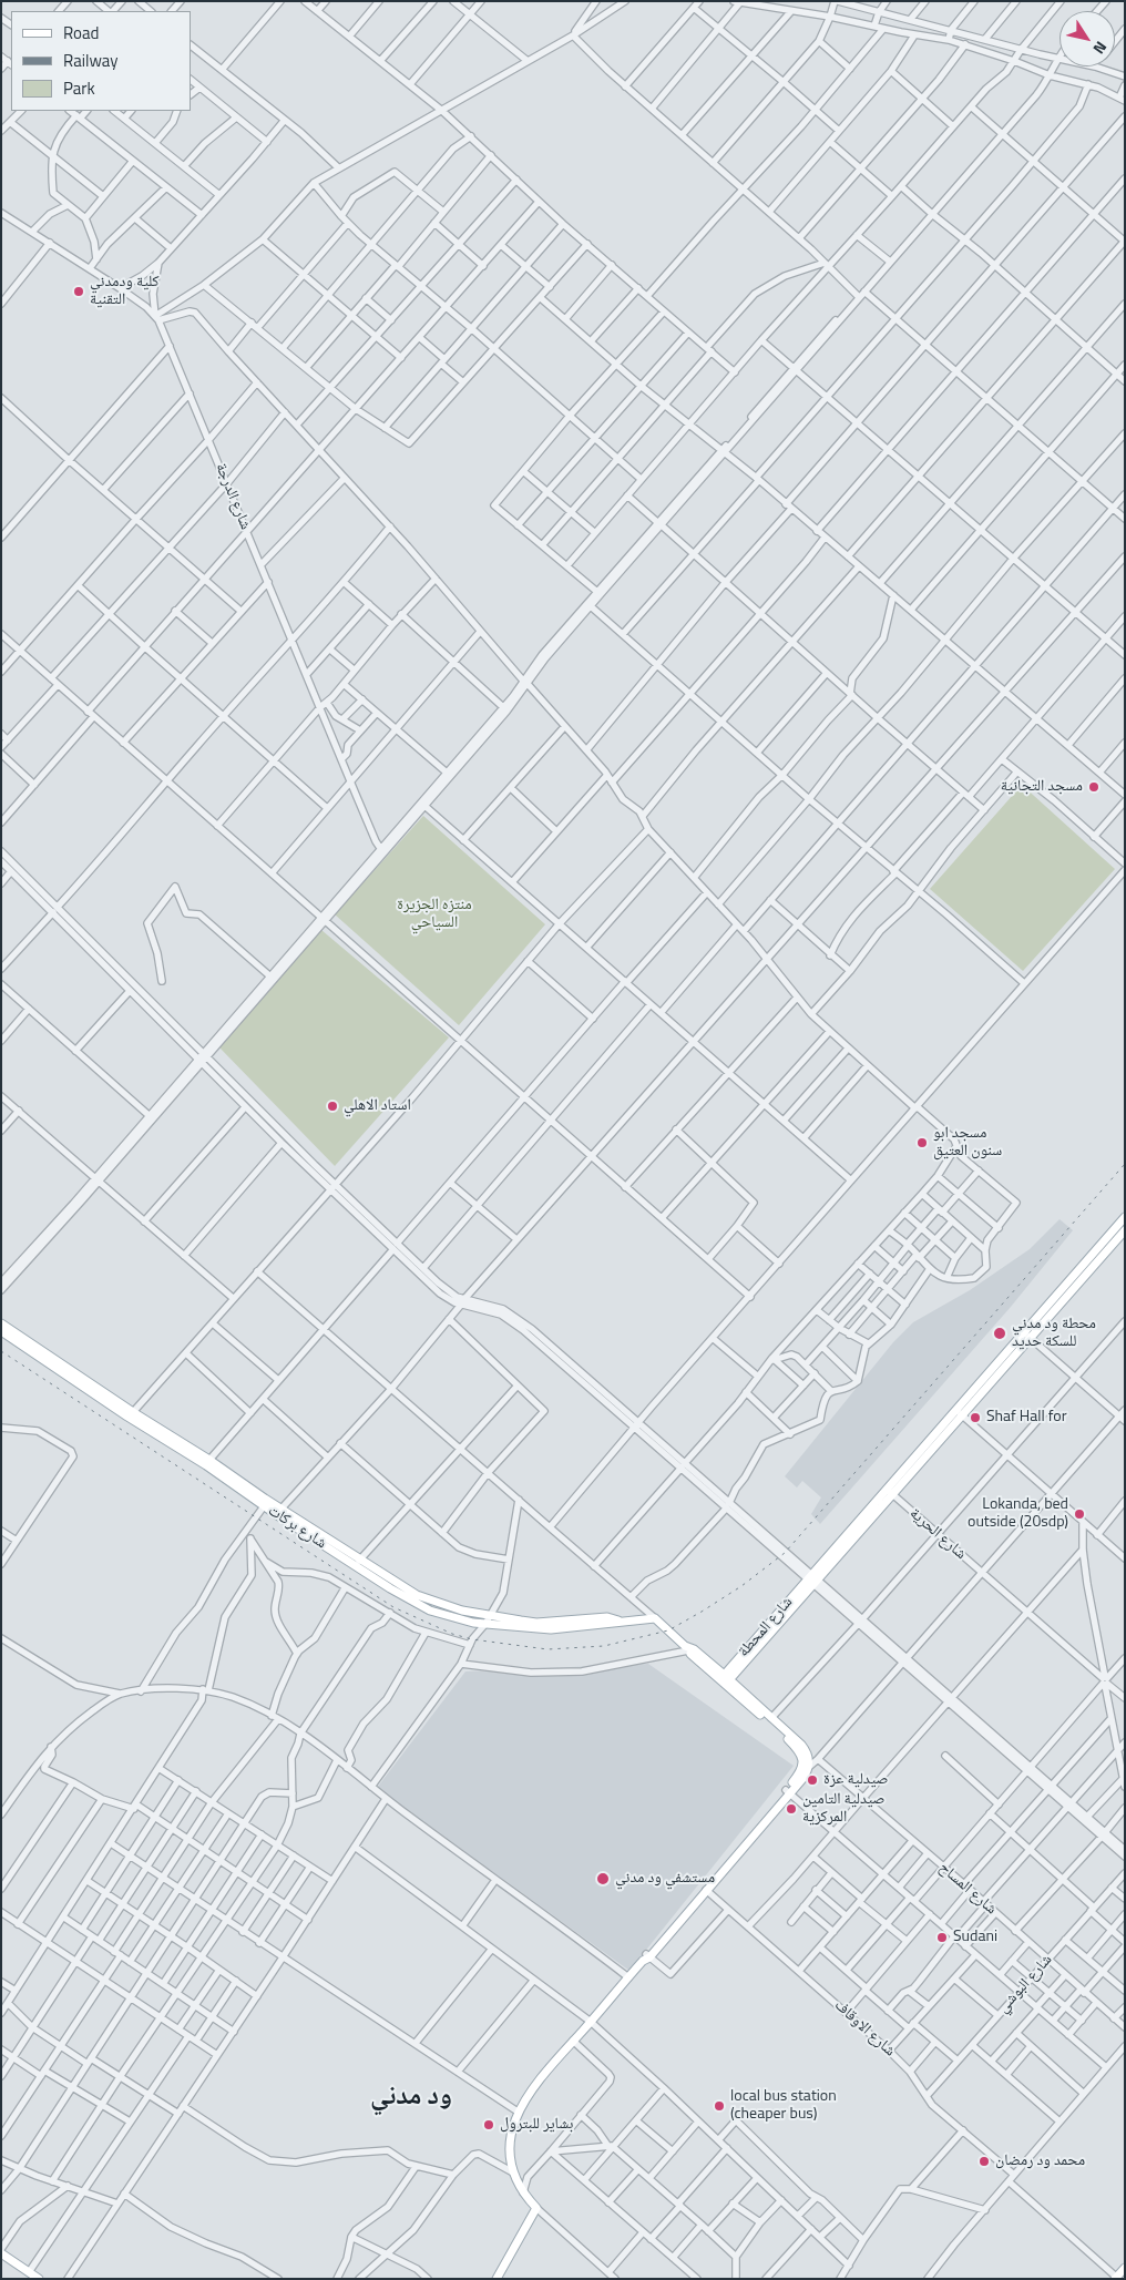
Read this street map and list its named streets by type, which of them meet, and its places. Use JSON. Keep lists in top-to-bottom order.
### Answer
{
  "streets": {
    "main road": ["شارع بركات", "شارع المحطة"],
    "street": [
      "شارع الدرجة",
      "شارع الحرية",
      "شارع المساح",
      "شارع البوشي",
      "شارع الاوقاف"
    ]
  },
  "crossings": [
    ["شارع الحرية", "شارع المحطة"],
    ["شارع المساح", "شارع البوشي"],
    ["شارع البوشي", "شارع الاوقاف"]
  ],
  "districts": ["ود مدني"],
  "parks": ["منتزه الجزيرة السياحي"],
  "places": [
    "كلية ودمدني التقنية",
    "مسجد التجانية",
    "استاد الاهلي",
    "مسجد ابو سنون العتيق",
    "محطة ود مدني للسكة حديد",
    "Shaf Hall for",
    "Lokanda, bed outside (20sdp)",
    "صيدلية عزة",
    "صيدلية التامين المركزية",
    "مستشفي ود مدني",
    "Sudani",
    "local bus station (cheaper bus)",
    "بشاير للبترول",
    "محمد ود رمضان"
  ],
  "legend": ["Road", "Railway", "Park"],
  "north": "bottom right"
}
